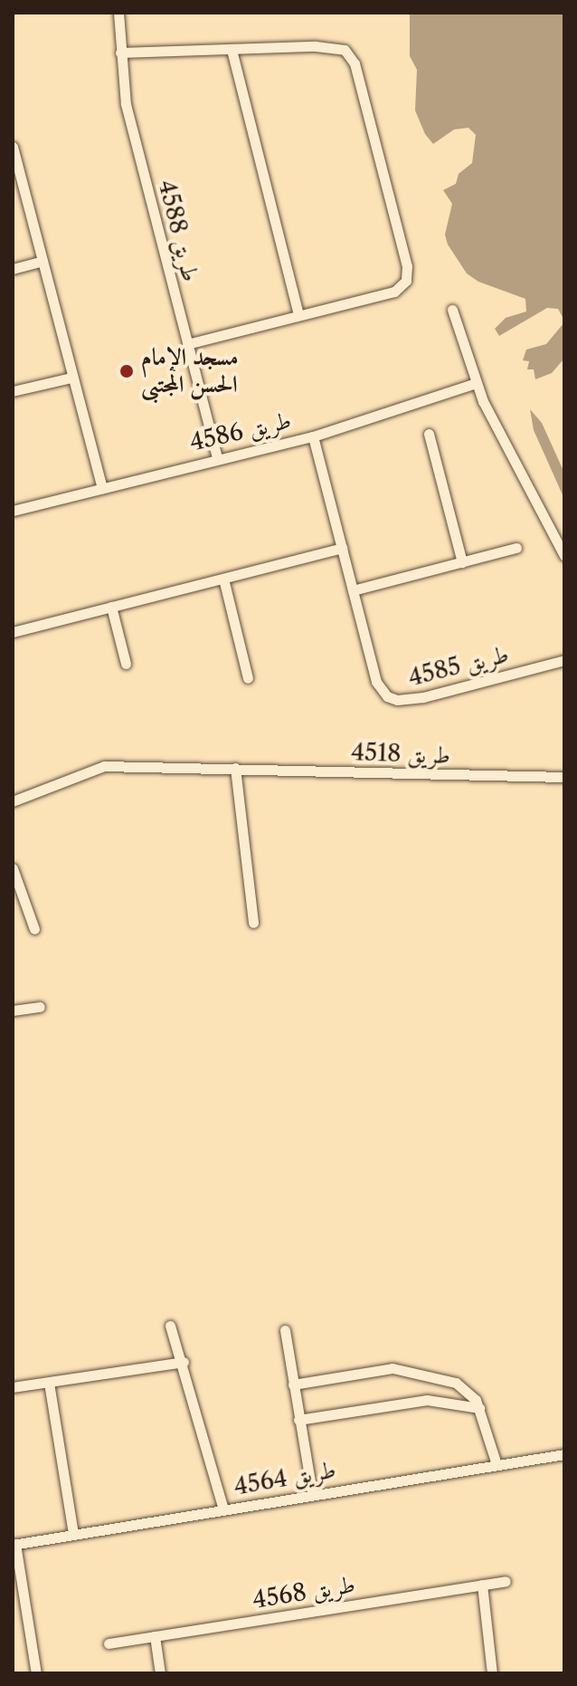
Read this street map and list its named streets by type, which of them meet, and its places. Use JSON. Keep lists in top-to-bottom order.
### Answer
{
  "streets": {
    "street": [
      "طريق 4588",
      "طريق 4586",
      "طريق 4585",
      "طريق 4518",
      "طريق 4564",
      "طريق 4568"
    ]
  },
  "crossings": [
    ["طريق 4588", "طريق 4586"],
    ["طريق 4586", "طريق 4585"]
  ],
  "places": ["مسجد الإمام الحسن المجتبى"]
}
